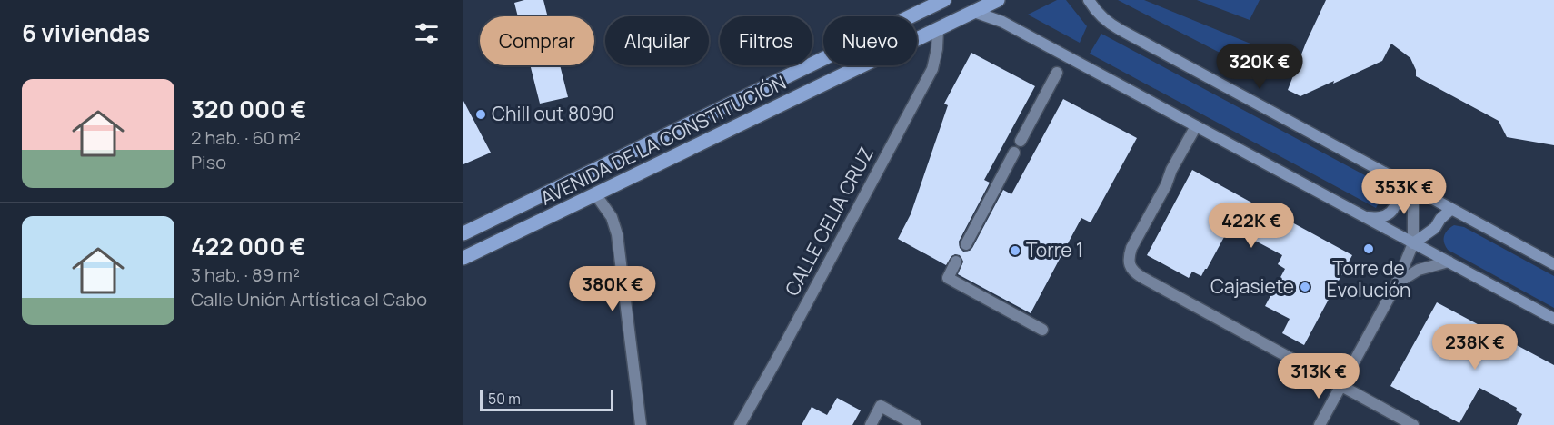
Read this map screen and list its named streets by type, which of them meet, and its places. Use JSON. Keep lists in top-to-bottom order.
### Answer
{
  "streets": {
    "main road": ["AVENIDA DE LA CONSTITUCIÓN"],
    "street": ["CALLE CELIA CRUZ"]
  },
  "crossings": [
    ["AVENIDA DE LA CONSTITUCIÓN", "CALLE CELIA CRUZ"]
  ],
  "places": [
    "Chill out 8090",
    "Torre de Evolución",
    "Torre 1",
    "Cajasiete"
  ],
  "scale_bar": "50 m",
  "page": {
    "heading": "6 viviendas",
    "chip": [
      "Comprar",
      "Alquilar",
      "Filtros",
      "Nuevo"
    ],
    "price": [
      "320K €",
      "353K €",
      "422K €",
      "380K €",
      "238K €",
      "313K €"
    ],
    "list": [
      {
        "name": "320 000 €",
        "note": "2 hab. · 60 m² · Piso"
      },
      {
        "name": "422 000 €",
        "note": "3 hab. · 89 m² · Calle Unión Artística el Cabo"
      }
    ],
    "scale": "50 m"
  }
}
